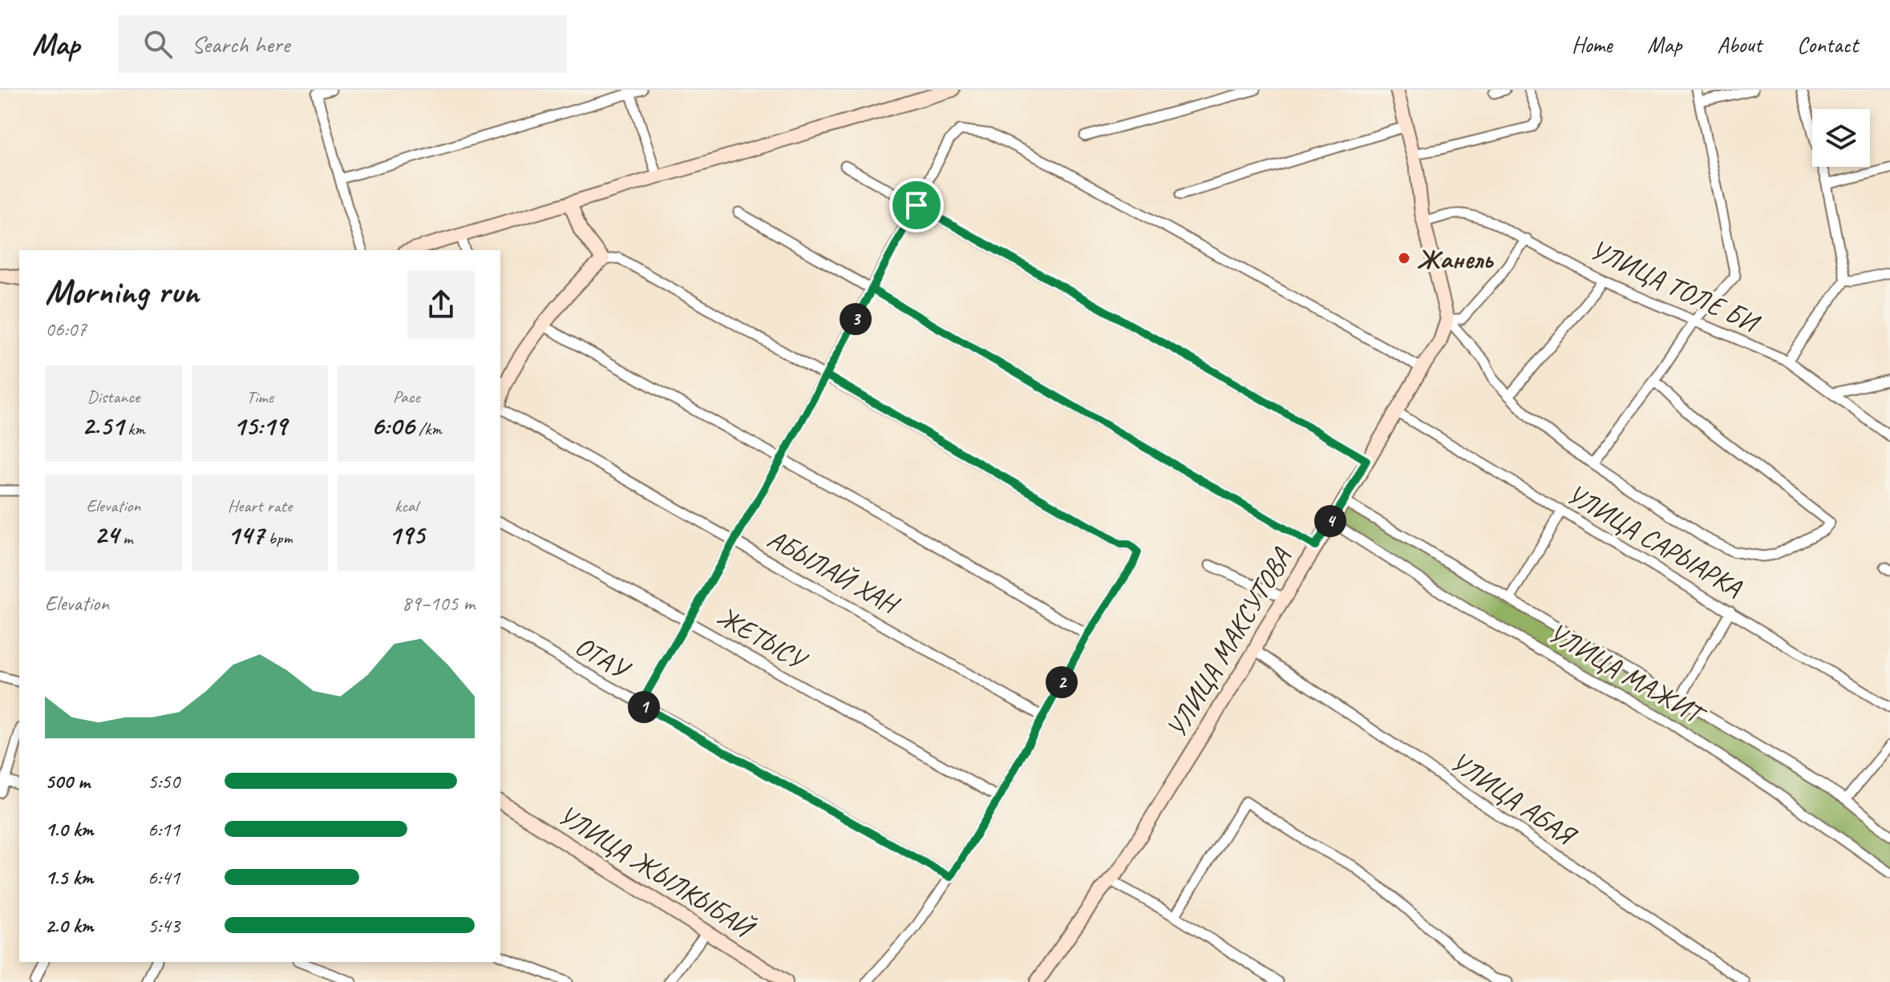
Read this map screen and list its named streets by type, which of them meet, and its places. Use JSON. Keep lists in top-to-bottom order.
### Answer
{
  "streets": {
    "street": [
      "УЛИЦА ТОЛЕ БИ",
      "УЛИЦА САРЫАРКА",
      "АБЫЛАЙ ХАН",
      "ЖЕТЫСУ",
      "УЛИЦА МАКСУТОВА",
      "ОТАУ",
      "УЛИЦА МАЖИТ",
      "УЛИЦА АБАЯ",
      "УЛИЦА ЖЫЛКЫБАЙ"
    ]
  },
  "crossings": [
    ["УЛИЦА САРЫАРКА", "УЛИЦА МАКСУТОВА"],
    ["УЛИЦА МАКСУТОВА", "УЛИЦА МАЖИТ"],
    ["УЛИЦА МАКСУТОВА", "УЛИЦА АБАЯ"]
  ],
  "places": ["Жанель"],
  "page": {
    "header": "Map",
    "search": "Search here",
    "nav": [
      "Home",
      "Map",
      "About",
      "Contact"
    ],
    "heading": ["Morning run", "06:07"],
    "pins": [
      "3",
      "4",
      "2",
      "1"
    ],
    "stats": [
      ["Distance", "2.51 km"],
      ["Time", "15:19"],
      ["Pace", "6:06 /km"],
      ["Elevation", "24 m"],
      ["Heart rate", "147 bpm"],
      ["kcal", "195"]
    ],
    "chart": ["Elevation", "89–105 m"],
    "list": [
      {
        "name": "500 m",
        "note": "5:50"
      },
      {
        "name": "1.0 km",
        "note": "6:11"
      },
      {
        "name": "1.5 km",
        "note": "6:41"
      },
      {
        "name": "2.0 km",
        "note": "5:43"
      }
    ]
  }
}
